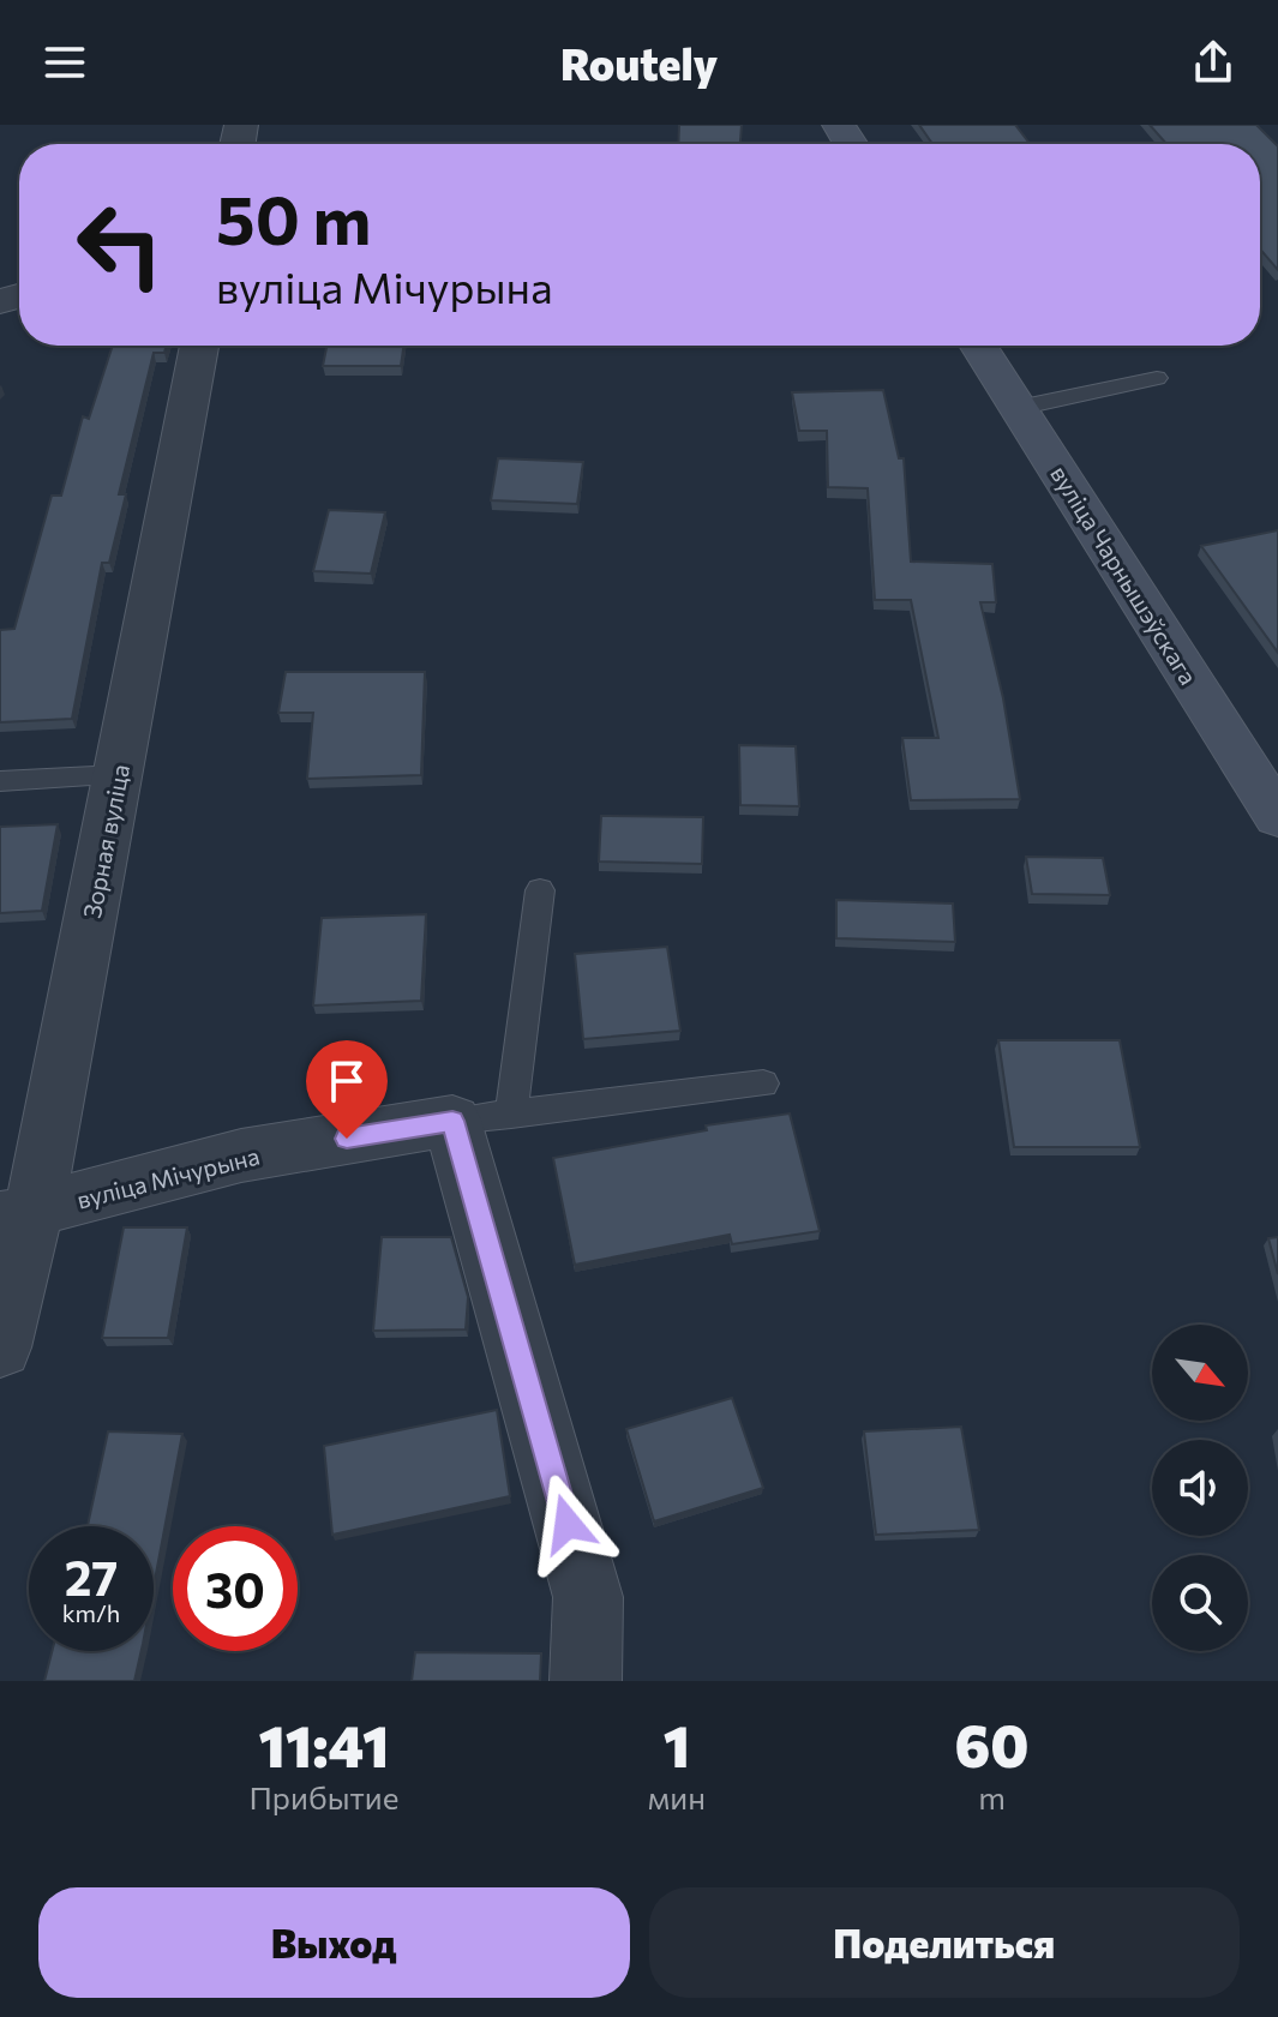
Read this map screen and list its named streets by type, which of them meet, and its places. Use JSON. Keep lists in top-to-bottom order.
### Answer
{
  "streets": {
    "main road": ["вуліца Чарнышэўскага"],
    "street": ["Зорная вуліца", "вуліца Мічурына"]
  },
  "crossings": [
    ["Зорная вуліца", "вуліца Мічурына"]
  ],
  "north": "bottom right",
  "page": {
    "header": "Routely",
    "turn": ["50 m", "вуліца Мічурына"],
    "speed": "27 km/h",
    "limit": "30",
    "eta": [
      "11:41",
      "Прибытие",
      "1",
      "мин",
      "60",
      "m"
    ],
    "buttons": ["Выход", "Поделиться"]
  }
}
